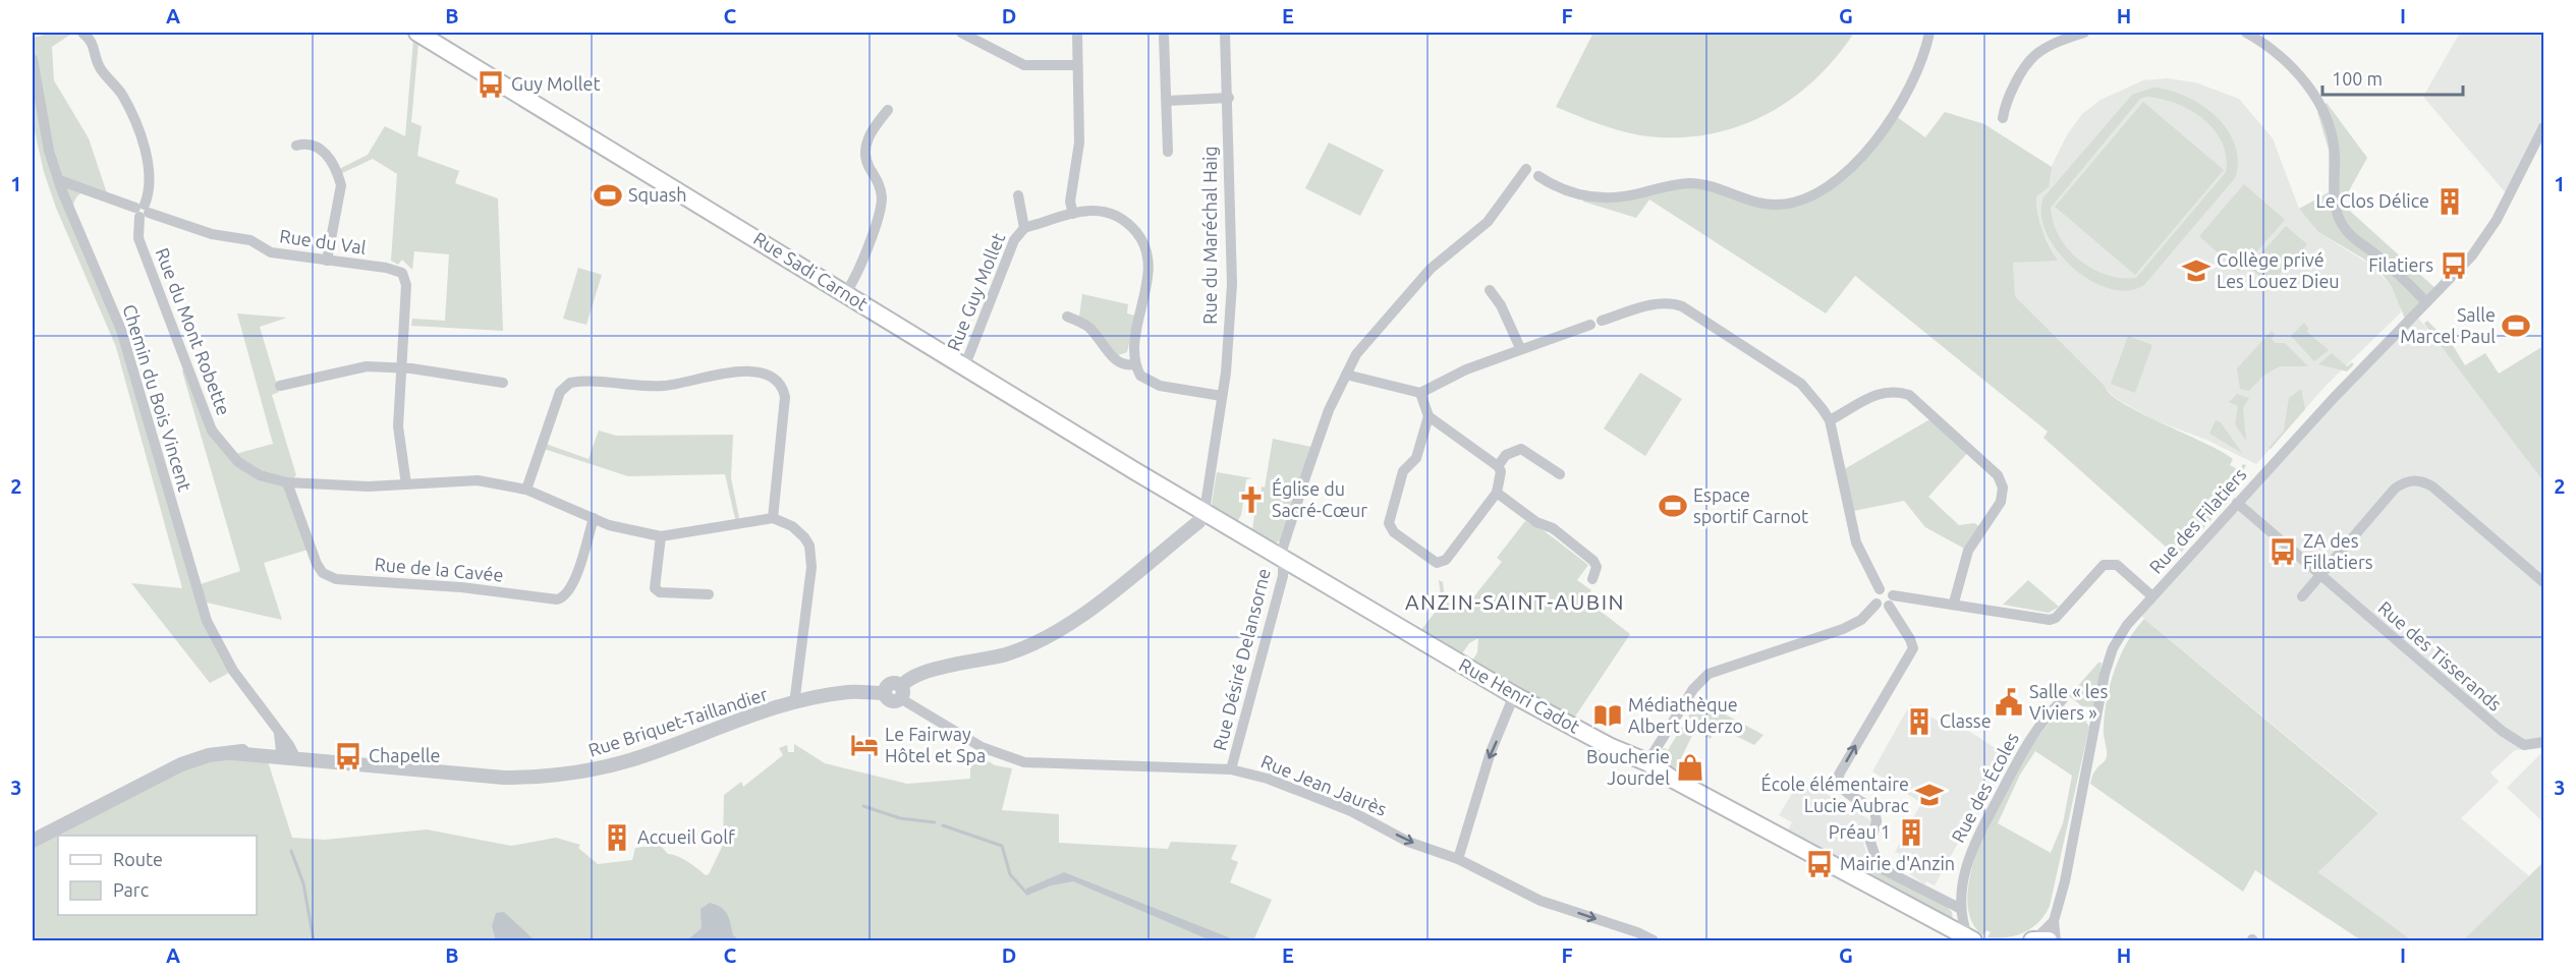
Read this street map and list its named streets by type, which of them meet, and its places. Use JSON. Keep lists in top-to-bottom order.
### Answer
{
  "streets": {
    "main road": ["Rue Sadi Carnot", "Rue Henri Cadot"],
    "street": [
      "Rue du Maréchal Haig",
      "Rue du Val",
      "Rue Guy Mollet",
      "Rue du Mont Robette",
      "Chemin du Bois Vincent",
      "Rue des Filatiers",
      "Rue de la Cavée",
      "Rue des Tisserands",
      "Rue Désiré Delansorne",
      "Rue Briquet-Taillandier",
      "Rue Jean Jaurès",
      "Rue des Écoles"
    ]
  },
  "crossings": [
    ["Rue du Maréchal Haig", "Rue Sadi Carnot"],
    ["Rue du Maréchal Haig", "Rue Henri Cadot"],
    ["Rue du Val", "Rue du Mont Robette"],
    ["Rue du Val", "Chemin du Bois Vincent"],
    ["Rue Sadi Carnot", "Rue Guy Mollet"],
    ["Rue Sadi Carnot", "Rue Henri Cadot"],
    ["Rue du Mont Robette", "Rue de la Cavée"],
    ["Chemin du Bois Vincent", "Rue Briquet-Taillandier"],
    ["Rue des Filatiers", "Rue des Tisserands"],
    ["Rue Désiré Delansorne", "Rue Henri Cadot"],
    ["Rue Désiré Delansorne", "Rue Jean Jaurès"],
    ["Rue Henri Cadot", "Rue des Écoles"],
    ["Rue Briquet-Taillandier", "Rue Jean Jaurès"]
  ],
  "one_way": ["Rue Jean Jaurès"],
  "districts": ["ANZIN-SAINT-AUBIN"],
  "places": {
    "bus stop": [
      "Guy Mollet",
      "Filatiers",
      "ZA des Fillatiers",
      "Chapelle",
      "Mairie d'Anzin"
    ],
    "sports": ["Squash", "Salle Marcel Paul", "Espace sportif Carnot"],
    "building": [
      "Le Clos Délice",
      "Classe",
      "Préau 1",
      "Accueil Golf"
    ],
    "school or university": ["Collège privé Les Louez Dieu", "École élémentaire Lucie Aubrac"],
    "church": ["Église du Sacré-Cœur"],
    "public building": ["Salle « les Viviers »"],
    "library": ["Médiathèque Albert Uderzo"],
    "hotel": ["Le Fairway Hôtel et Spa"],
    "shop": ["Boucherie Jourdel"]
  },
  "legend": ["Route", "Parc"],
  "scale_bar": "100 m",
  "grid": {
    "columns": [
      "A",
      "B",
      "C",
      "D",
      "E",
      "F",
      "G",
      "H",
      "I"
    ],
    "rows": ["1", "2", "3"]
  }
}
